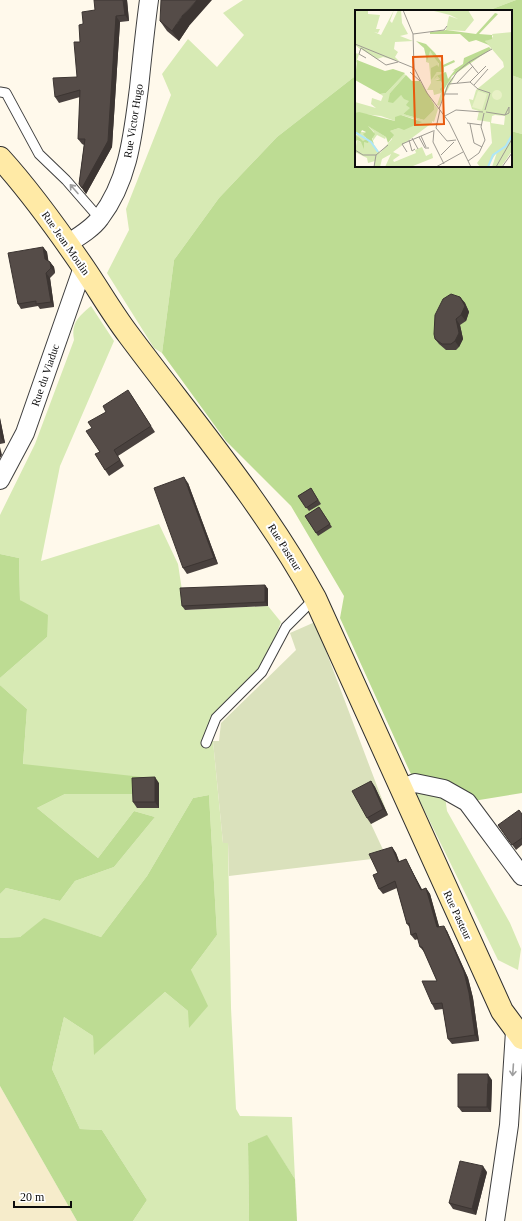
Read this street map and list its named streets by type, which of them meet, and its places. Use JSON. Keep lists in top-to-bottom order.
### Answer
{
  "streets": {
    "main road": ["Rue Jean Moulin", "Rue Pasteur"],
    "street": ["Rue Victor Hugo", "Rue du Viaduc"]
  },
  "crossings": [
    ["Rue Victor Hugo", "Rue Jean Moulin"],
    ["Rue Jean Moulin", "Rue du Viaduc"],
    ["Rue Jean Moulin", "Rue Pasteur"]
  ],
  "scale_bar": "20 m"
}
